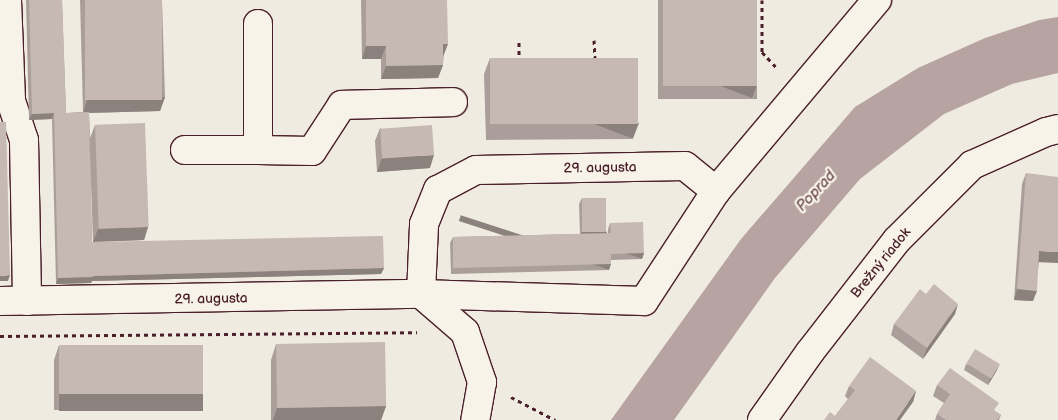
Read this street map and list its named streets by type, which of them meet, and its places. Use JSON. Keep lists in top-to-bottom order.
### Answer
{
  "streets": {
    "street": ["29. augusta", "Brežný riadok"]
  },
  "water": ["Poprad"]
}
